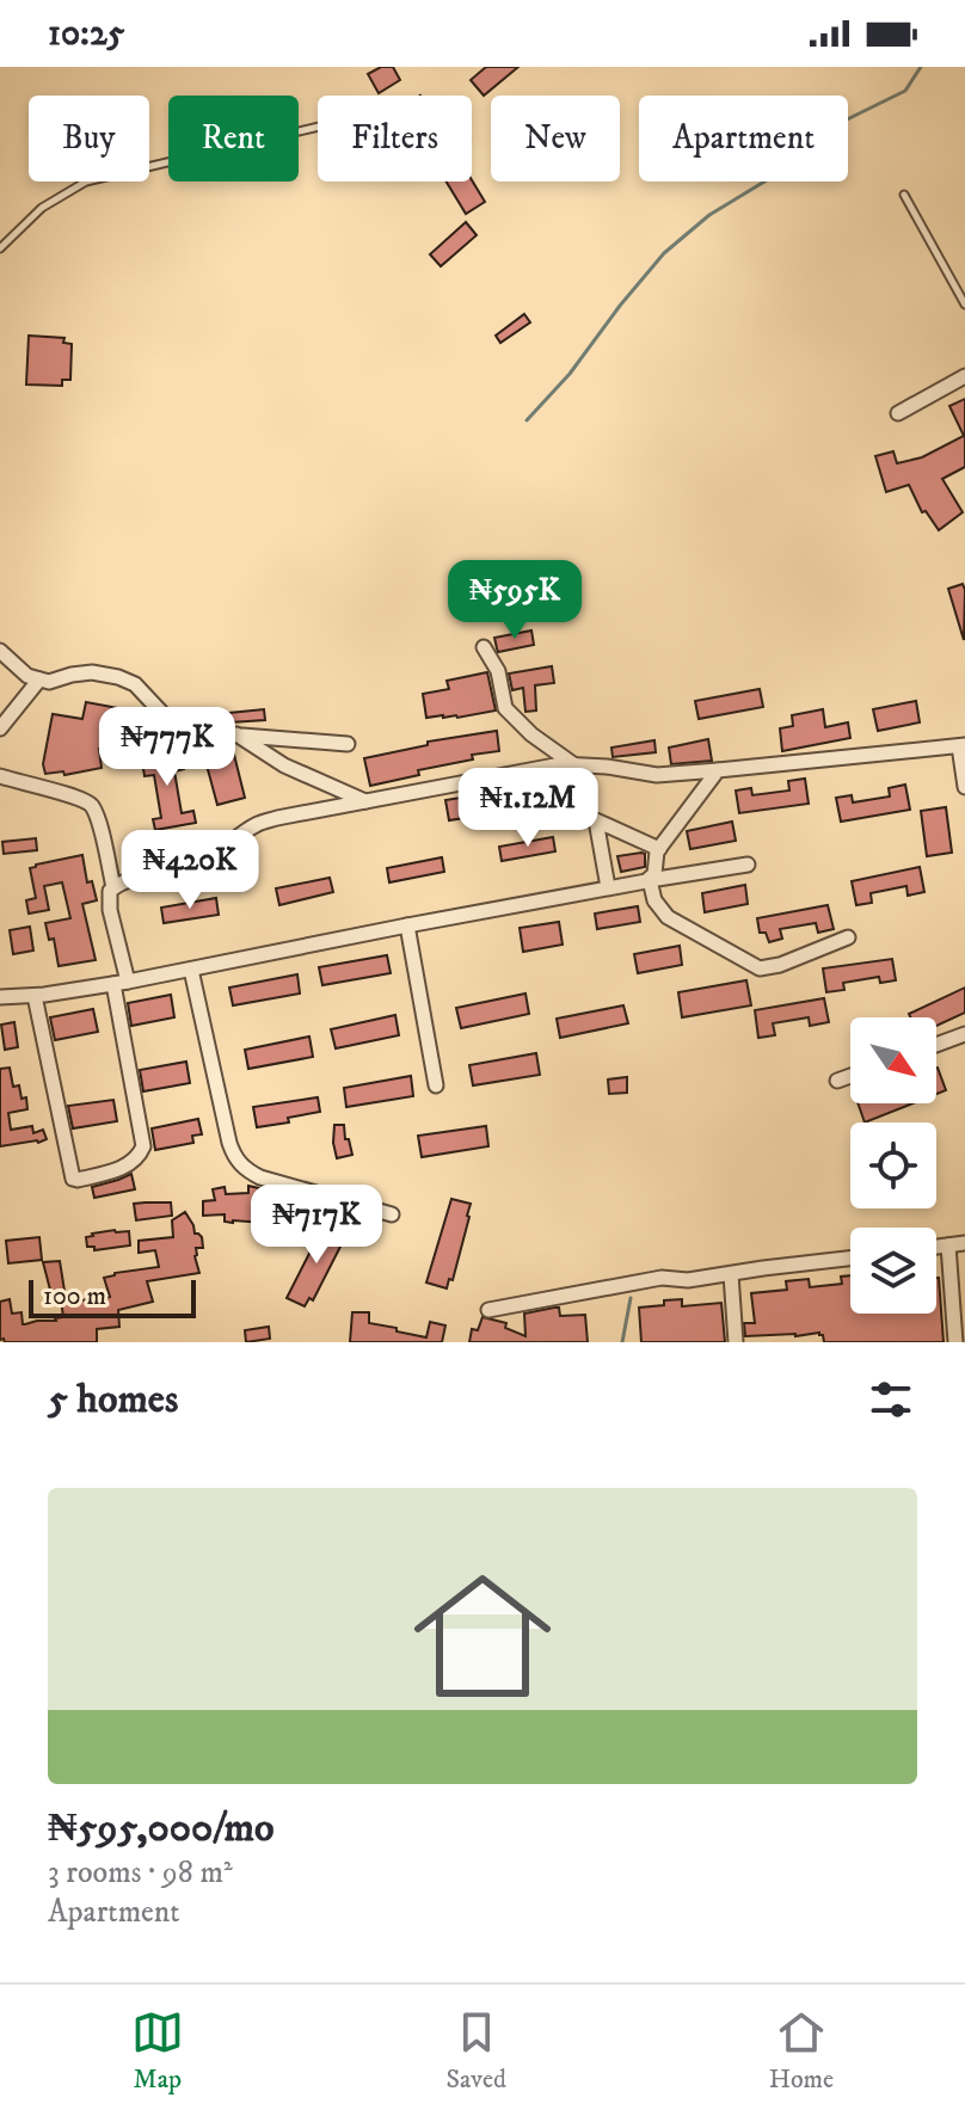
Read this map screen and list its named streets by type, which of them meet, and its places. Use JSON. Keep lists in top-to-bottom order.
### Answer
{
  "scale_bar": "100 m",
  "north": "bottom right",
  "page": {
    "status": "10:25",
    "chip": [
      "Buy",
      "Rent",
      "Filters",
      "New",
      "Apartment"
    ],
    "price": [
      "₦595K",
      "₦777K",
      "₦1.12M",
      "₦420K",
      "₦717K"
    ],
    "scale": "100 m",
    "heading": "5 homes",
    "list": [
      {
        "name": "₦595,000/mo",
        "note": "3 rooms · 98 m² · Apartment"
      }
    ],
    "tabs": ["Map", "Saved", "Home"]
  }
}
